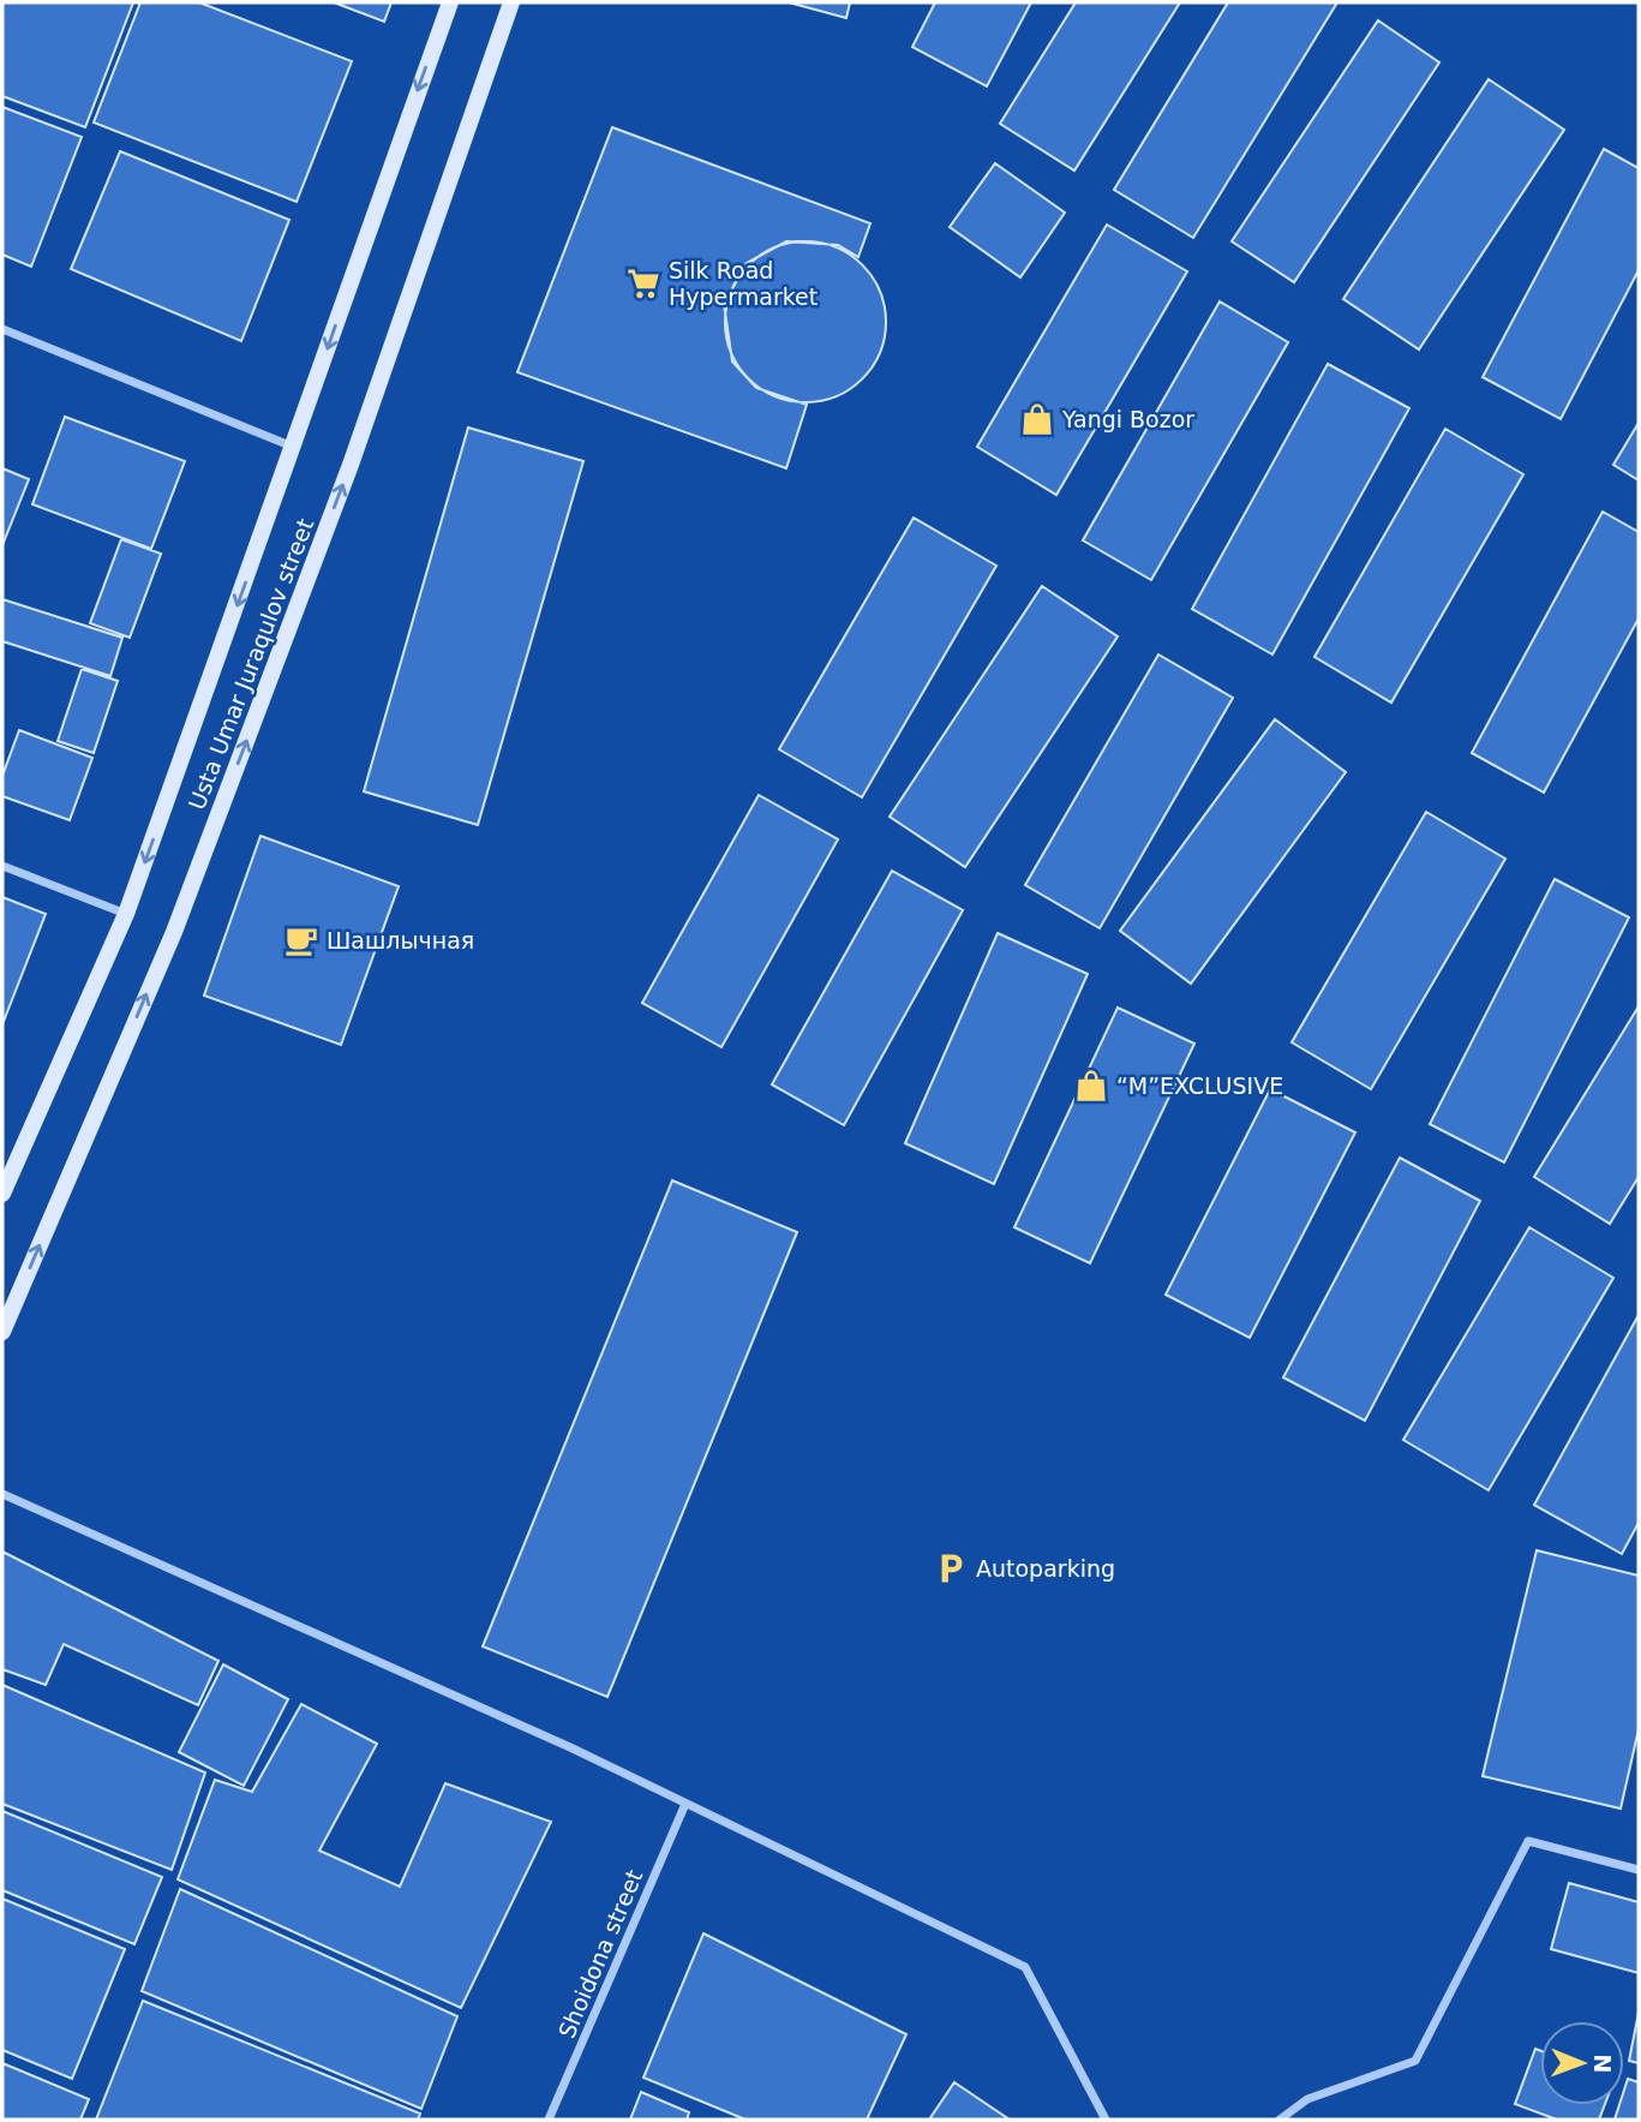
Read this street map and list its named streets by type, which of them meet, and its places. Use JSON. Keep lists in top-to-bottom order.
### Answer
{
  "streets": {
    "main road": ["Usta Umar Juraqulov street"],
    "street": ["Shoidona street"]
  },
  "places": {
    "supermarket": ["Silk Road Hypermarket"],
    "shop": ["Yangi Bozor", "“M”EXCLUSIVE"],
    "cafe": ["Шашлычная"],
    "parking": ["Autoparking"]
  },
  "north": "right"
}
